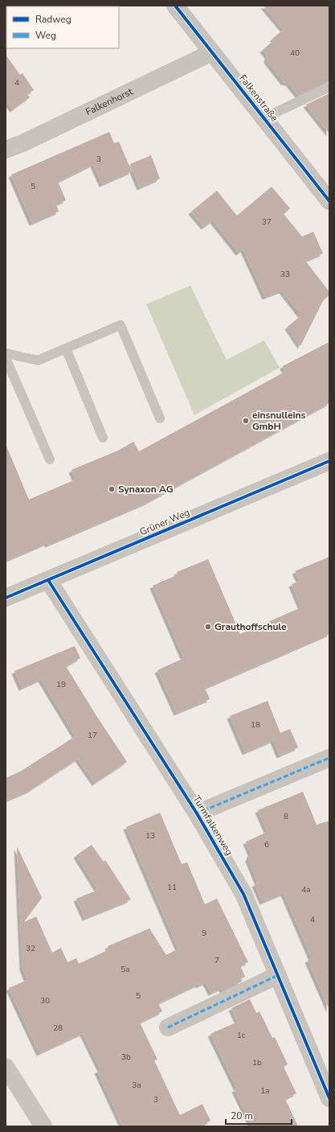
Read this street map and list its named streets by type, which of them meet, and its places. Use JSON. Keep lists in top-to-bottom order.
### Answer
{
  "streets": {
    "street": [
      "Falkenstraße",
      "Falkenhorst",
      "Grüner Weg",
      "Turmfalkenweg"
    ]
  },
  "crossings": [
    ["Falkenstraße", "Falkenhorst"],
    ["Grüner Weg", "Turmfalkenweg"]
  ],
  "places": ["einsnulleins GmbH", "Synaxon AG", "Grauthoffschule"],
  "house_numbers": [
    "40",
    "4",
    "3",
    "5",
    "37",
    "33",
    "19",
    "18",
    "17",
    "8",
    "13",
    "6",
    "11",
    "4a",
    "4",
    "9",
    "32",
    "7",
    "5a",
    "5",
    "30",
    "28",
    "1c",
    "3b",
    "1b",
    "3a",
    "1a",
    "3"
  ],
  "legend": ["Radweg", "Weg"],
  "scale_bar": "20 m"
}
